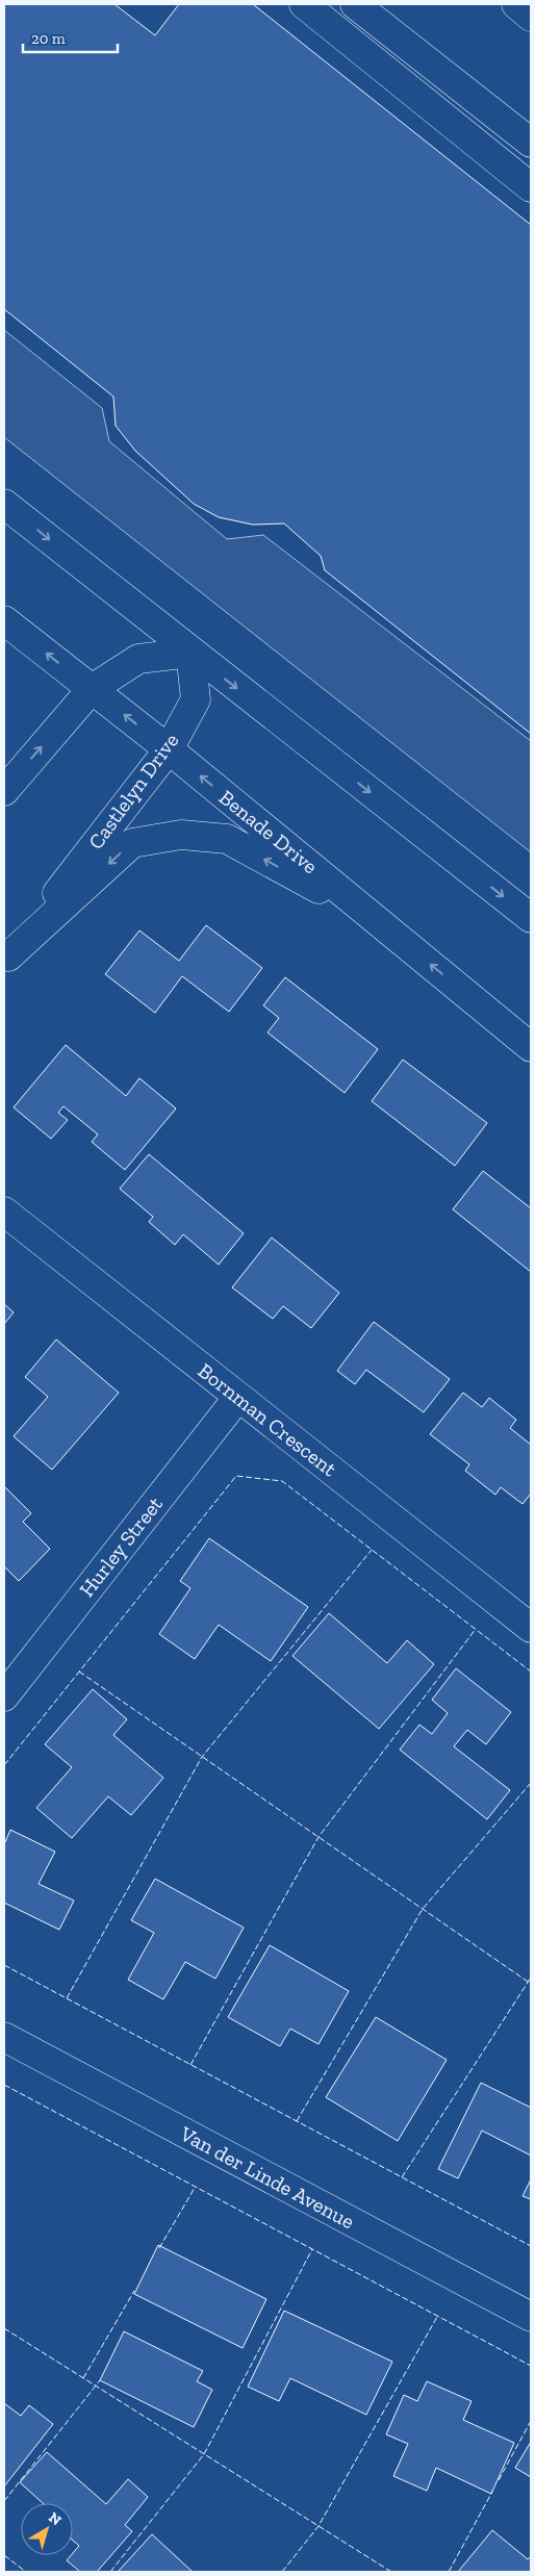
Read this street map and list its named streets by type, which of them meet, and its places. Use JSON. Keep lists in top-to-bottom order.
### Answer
{
  "streets": {
    "street": [
      "Castlelyn Drive",
      "Benade Drive",
      "Bornman Crescent",
      "Hurley Street",
      "Van der Linde Avenue"
    ]
  },
  "crossings": [
    ["Castlelyn Drive", "Benade Drive"],
    ["Bornman Crescent", "Hurley Street"]
  ],
  "scale_bar": "20 m",
  "north": "top right"
}
